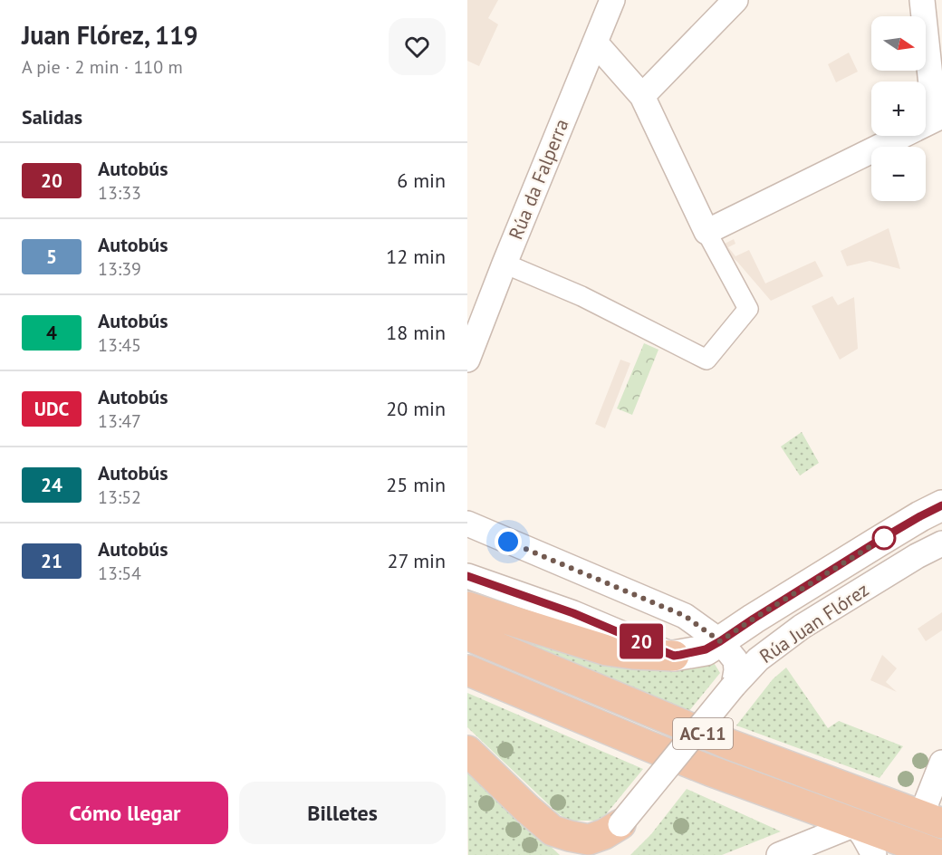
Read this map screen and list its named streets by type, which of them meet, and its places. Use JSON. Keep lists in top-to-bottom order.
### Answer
{
  "streets": {
    "highway": ["AC-11"],
    "main road": ["Rúa Juan Flórez"],
    "street": ["Rúa da Falperra"]
  },
  "lines": ["bus line 20"],
  "north": "right",
  "page": {
    "heading": [
      ["Juan Flórez, 119", "A pie · 2 min · 110 m"],
      "Salidas"
    ],
    "on_map": "20",
    "map_buttons": ["+", "−"],
    "list": [
      {
        "mark": "20",
        "name": "Autobús",
        "note": "13:33",
        "value": "6 min"
      },
      {
        "mark": "5",
        "name": "Autobús",
        "note": "13:39",
        "value": "12 min"
      },
      {
        "mark": "4",
        "name": "Autobús",
        "note": "13:45",
        "value": "18 min"
      },
      {
        "mark": "UDC",
        "name": "Autobús",
        "note": "13:47",
        "value": "20 min"
      },
      {
        "mark": "24",
        "name": "Autobús",
        "note": "13:52",
        "value": "25 min"
      },
      {
        "mark": "21",
        "name": "Autobús",
        "note": "13:54",
        "value": "27 min"
      }
    ],
    "buttons": ["Cómo llegar", "Billetes"]
  }
}
